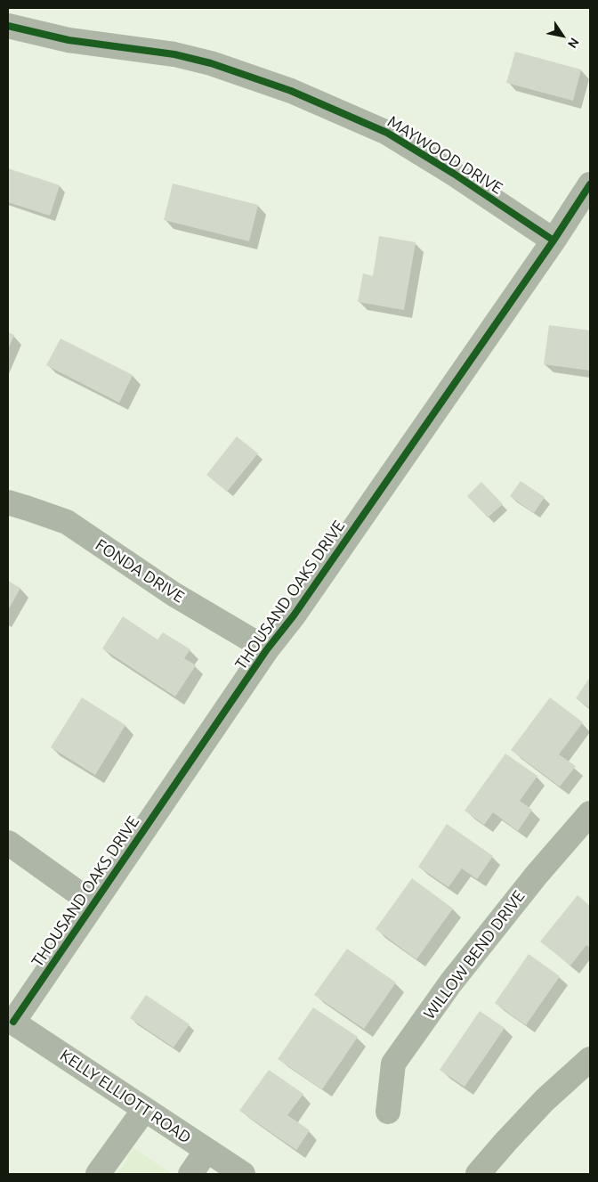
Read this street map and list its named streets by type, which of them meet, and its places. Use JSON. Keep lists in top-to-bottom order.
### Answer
{
  "streets": {
    "street": [
      "MAYWOOD DRIVE",
      "FONDA DRIVE",
      "THOUSAND OAKS DRIVE",
      "WILLOW BEND DRIVE",
      "KELLY ELLIOTT ROAD"
    ]
  },
  "crossings": [
    ["MAYWOOD DRIVE", "THOUSAND OAKS DRIVE"],
    ["FONDA DRIVE", "THOUSAND OAKS DRIVE"],
    ["THOUSAND OAKS DRIVE", "KELLY ELLIOTT ROAD"]
  ],
  "north": "bottom right"
}
